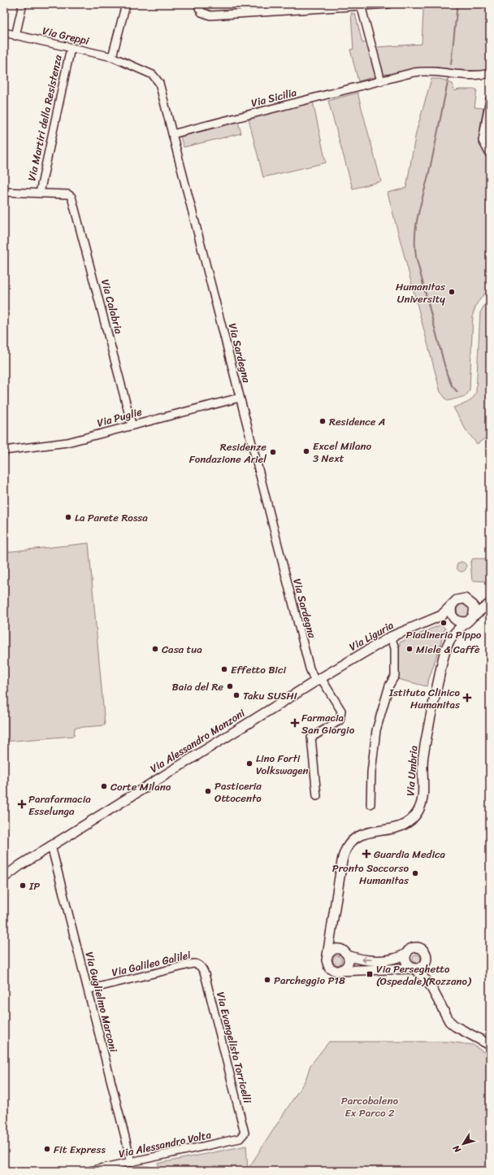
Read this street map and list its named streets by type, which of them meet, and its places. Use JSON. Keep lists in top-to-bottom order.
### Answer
{
  "streets": {
    "street": [
      "Via Greppi",
      "Via Sicilia",
      "Via Martiri della Resistenza",
      "Via Calabria",
      "Via Sardegna",
      "Via Puglie",
      "Via Liguria",
      "Via Alessandro Manzoni",
      "Via Umbria",
      "Via Galileo Galilei",
      "Via Guglielmo Marconi",
      "Via Evangelista Torricelli",
      "Via Alessandro Volta"
    ]
  },
  "crossings": [
    ["Via Greppi", "Via Martiri della Resistenza"],
    ["Via Greppi", "Via Sardegna"],
    ["Via Sicilia", "Via Sardegna"],
    ["Via Martiri della Resistenza", "Via Calabria"],
    ["Via Calabria", "Via Puglie"],
    ["Via Sardegna", "Via Puglie"],
    ["Via Sardegna", "Via Liguria"],
    ["Via Sardegna", "Via Alessandro Manzoni"],
    ["Via Liguria", "Via Alessandro Manzoni"],
    ["Via Liguria", "Via Umbria"],
    ["Via Alessandro Manzoni", "Via Guglielmo Marconi"],
    ["Via Galileo Galilei", "Via Guglielmo Marconi"],
    ["Via Galileo Galilei", "Via Evangelista Torricelli"],
    ["Via Guglielmo Marconi", "Via Alessandro Volta"],
    ["Via Evangelista Torricelli", "Via Alessandro Volta"]
  ],
  "parks": ["Parcobaleno Ex Parco 2"],
  "places": {
    "other": [
      "Humanitas University",
      "Residence A",
      "Excel Milano 3 Next",
      "Residenze Fondazione Ariel",
      "La Parete Rossa",
      "Piadineria Pippo",
      "Casa tua",
      "Miele & Caffè",
      "Effetto Bici",
      "Baia del Re",
      "Taku SUSHI",
      "Lino Forti Volkswagen",
      "Corte Milano",
      "Pasticeria Ottocento",
      "Pronto Soccorso Humanitas",
      "IP",
      "Parcheggio P18",
      "Fit Express"
    ],
    "health": [
      "Istituto Clinico Humanitas",
      "Farmacia San Giorgio",
      "Parafarmacia Esselunga",
      "Guardia Medica"
    ],
    "transit": ["Via Perseghetto (Ospedale)(Rozzano)"]
  },
  "north": "bottom left"
}
